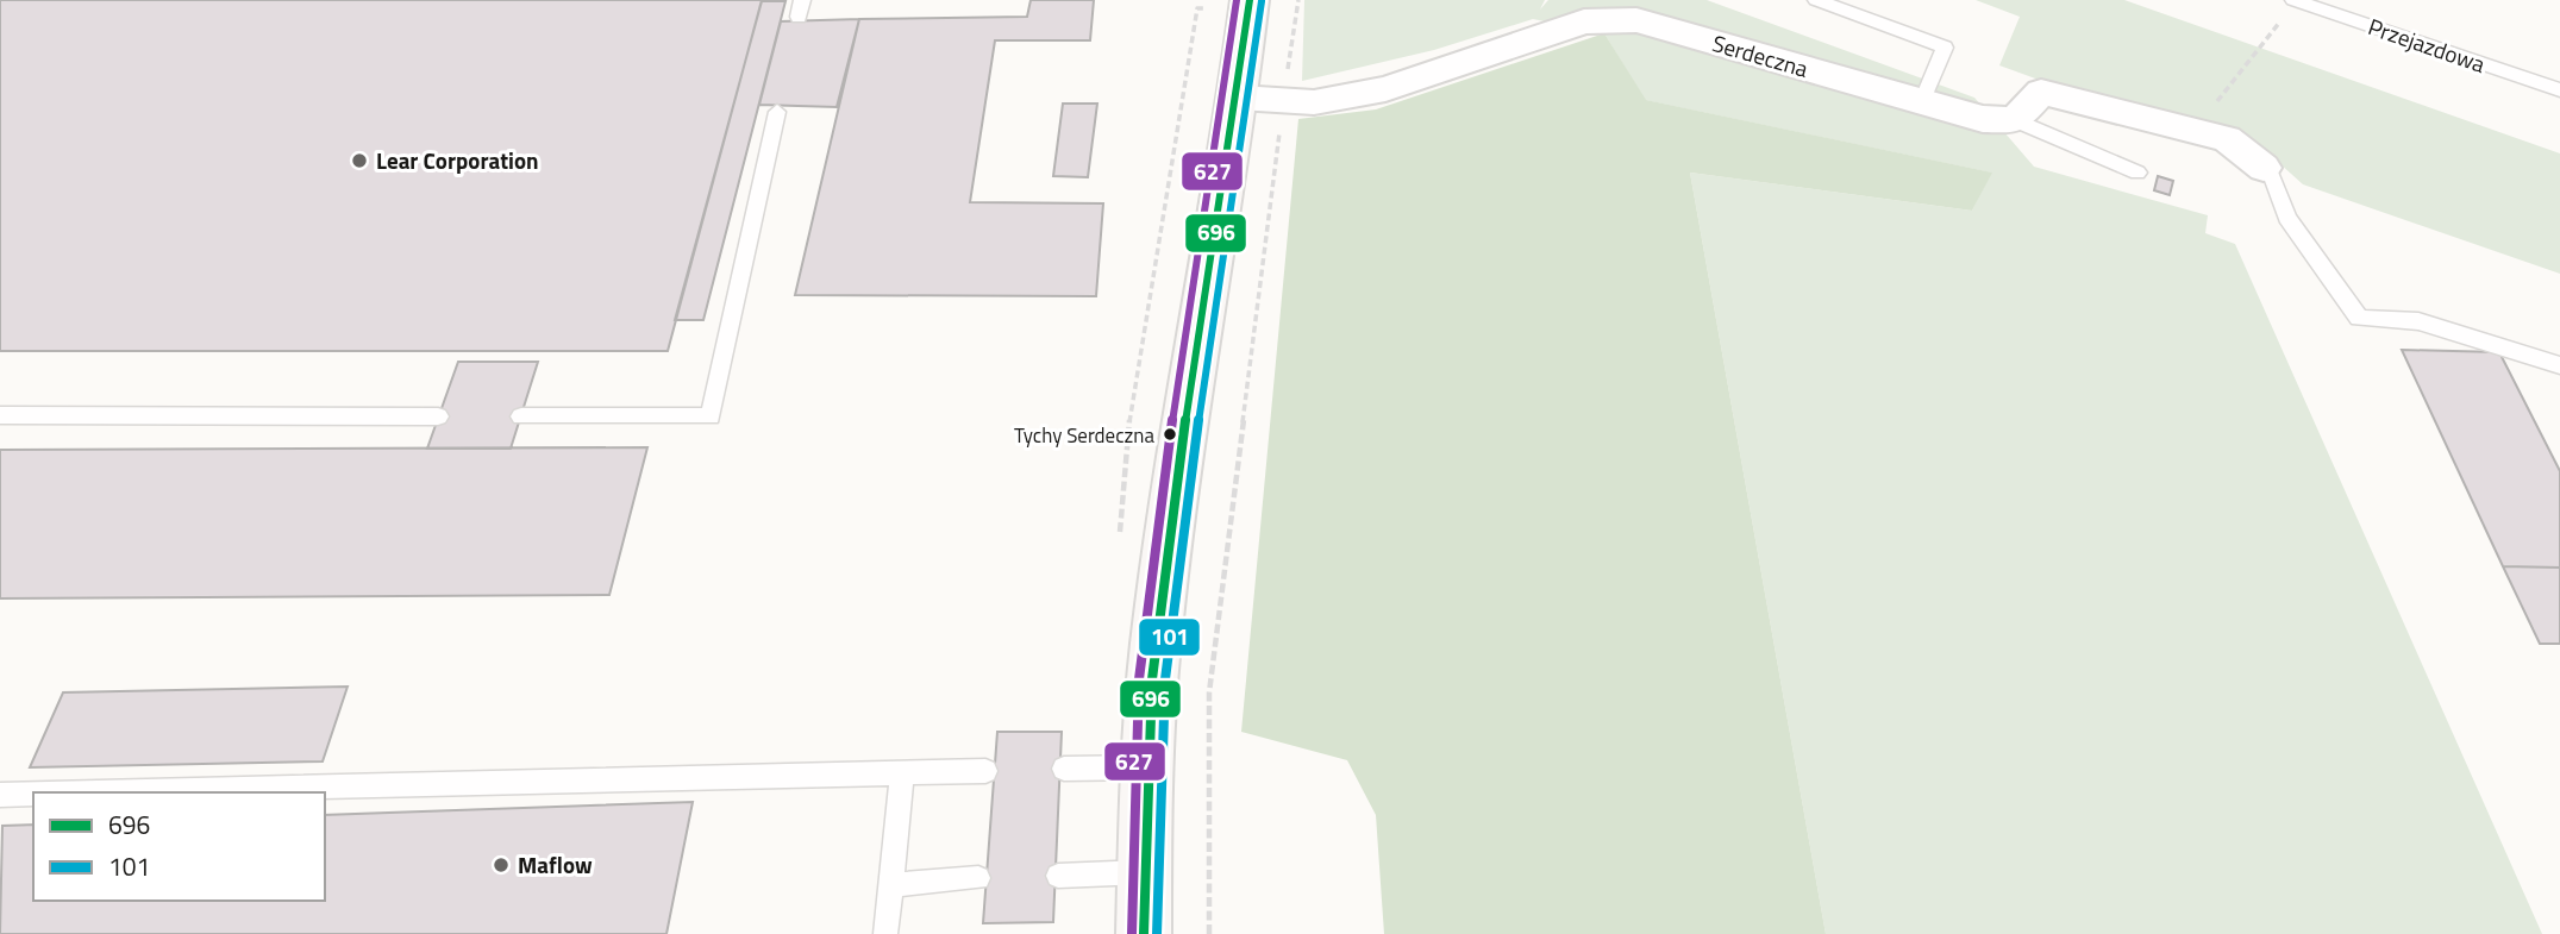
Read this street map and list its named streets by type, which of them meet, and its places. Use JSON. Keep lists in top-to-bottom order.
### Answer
{
  "streets": {
    "street": ["Serdeczna"],
    "lane": ["Przejazdowa"]
  },
  "places": ["Lear Corporation", "Tychy Serdeczna", "Maflow"],
  "lines": ["transit line 696", "transit line 627", "transit line 101"],
  "legend": ["696", "101"]
}
